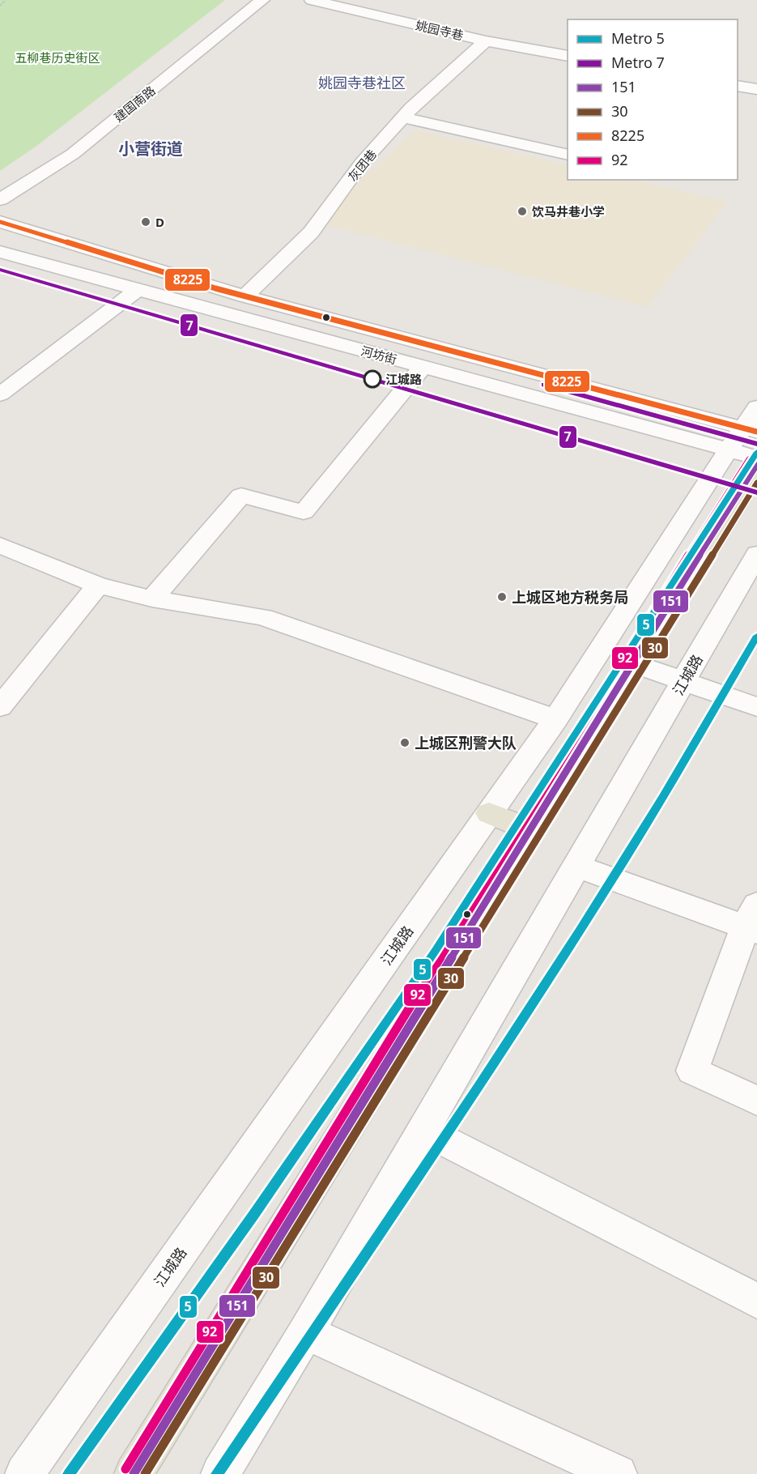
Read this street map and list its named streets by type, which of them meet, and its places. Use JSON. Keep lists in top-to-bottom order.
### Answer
{
  "streets": {
    "street": [
      "姚园寺巷",
      "建国南路",
      "灰团巷",
      "河坊街",
      "江城路"
    ]
  },
  "crossings": [
    ["姚园寺巷", "灰团巷"],
    ["灰团巷", "河坊街"],
    ["河坊街", "江城路"]
  ],
  "districts": ["姚园寺巷社区", "小营街道"],
  "parks": ["五柳巷历史街区"],
  "places": [
    "饮马井巷小学",
    "D",
    "江城路",
    "上城区地方税务局",
    "上城区刑警大队"
  ],
  "lines": [
    "transit line 8225",
    "metro line 7",
    "metro line 5",
    "transit line 92",
    "transit line 151",
    "transit line 30"
  ],
  "legend": [
    "Metro 5",
    "Metro 7",
    "151",
    "30",
    "8225",
    "92"
  ]
}
